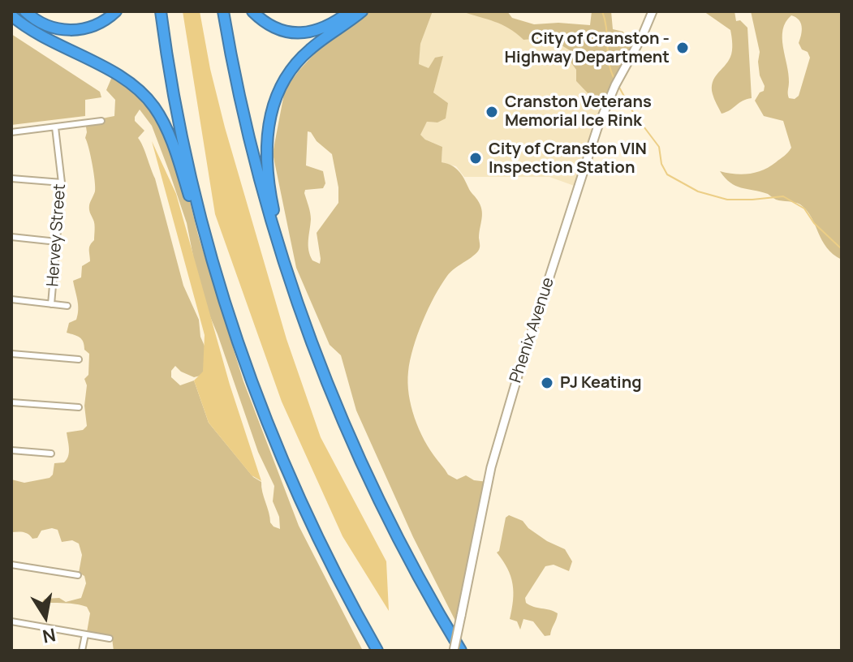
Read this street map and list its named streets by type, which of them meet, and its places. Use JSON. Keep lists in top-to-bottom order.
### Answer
{
  "streets": {
    "main road": ["Phenix Avenue"],
    "street": ["Hervey Street"]
  },
  "places": [
    "City of Cranston - Highway Department",
    "Cranston Veterans Memorial Ice Rink",
    "City of Cranston VIN Inspection Station",
    "PJ Keating"
  ],
  "north": "bottom"
}
